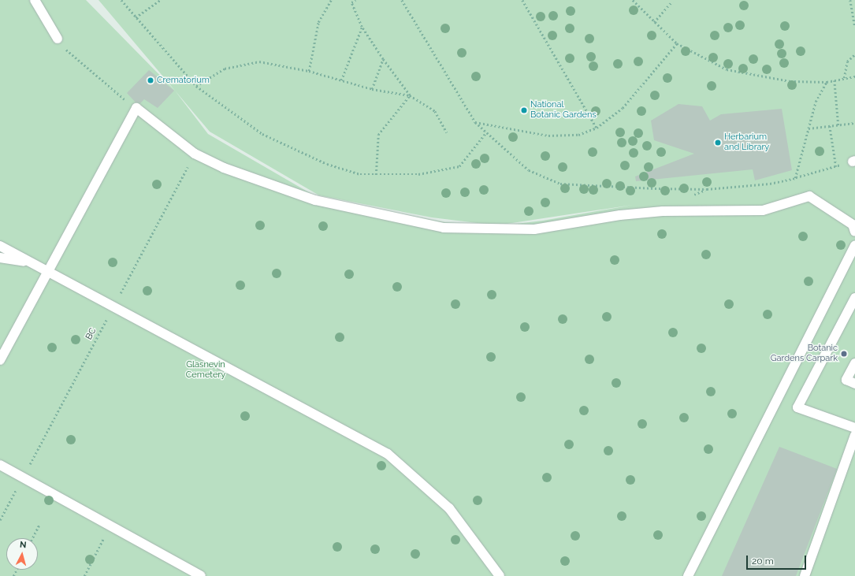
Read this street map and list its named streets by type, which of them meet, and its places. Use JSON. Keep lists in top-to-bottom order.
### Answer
{
  "streets": {
    "path": ["BC"]
  },
  "parks": ["Glasnevin Cemetery"],
  "places": [
    "Crematorium",
    "National Botanic Gardens",
    "Herbarium and Library",
    "Botanic Gardens Carpark"
  ],
  "scale_bar": "20 m",
  "north": "top"
}
